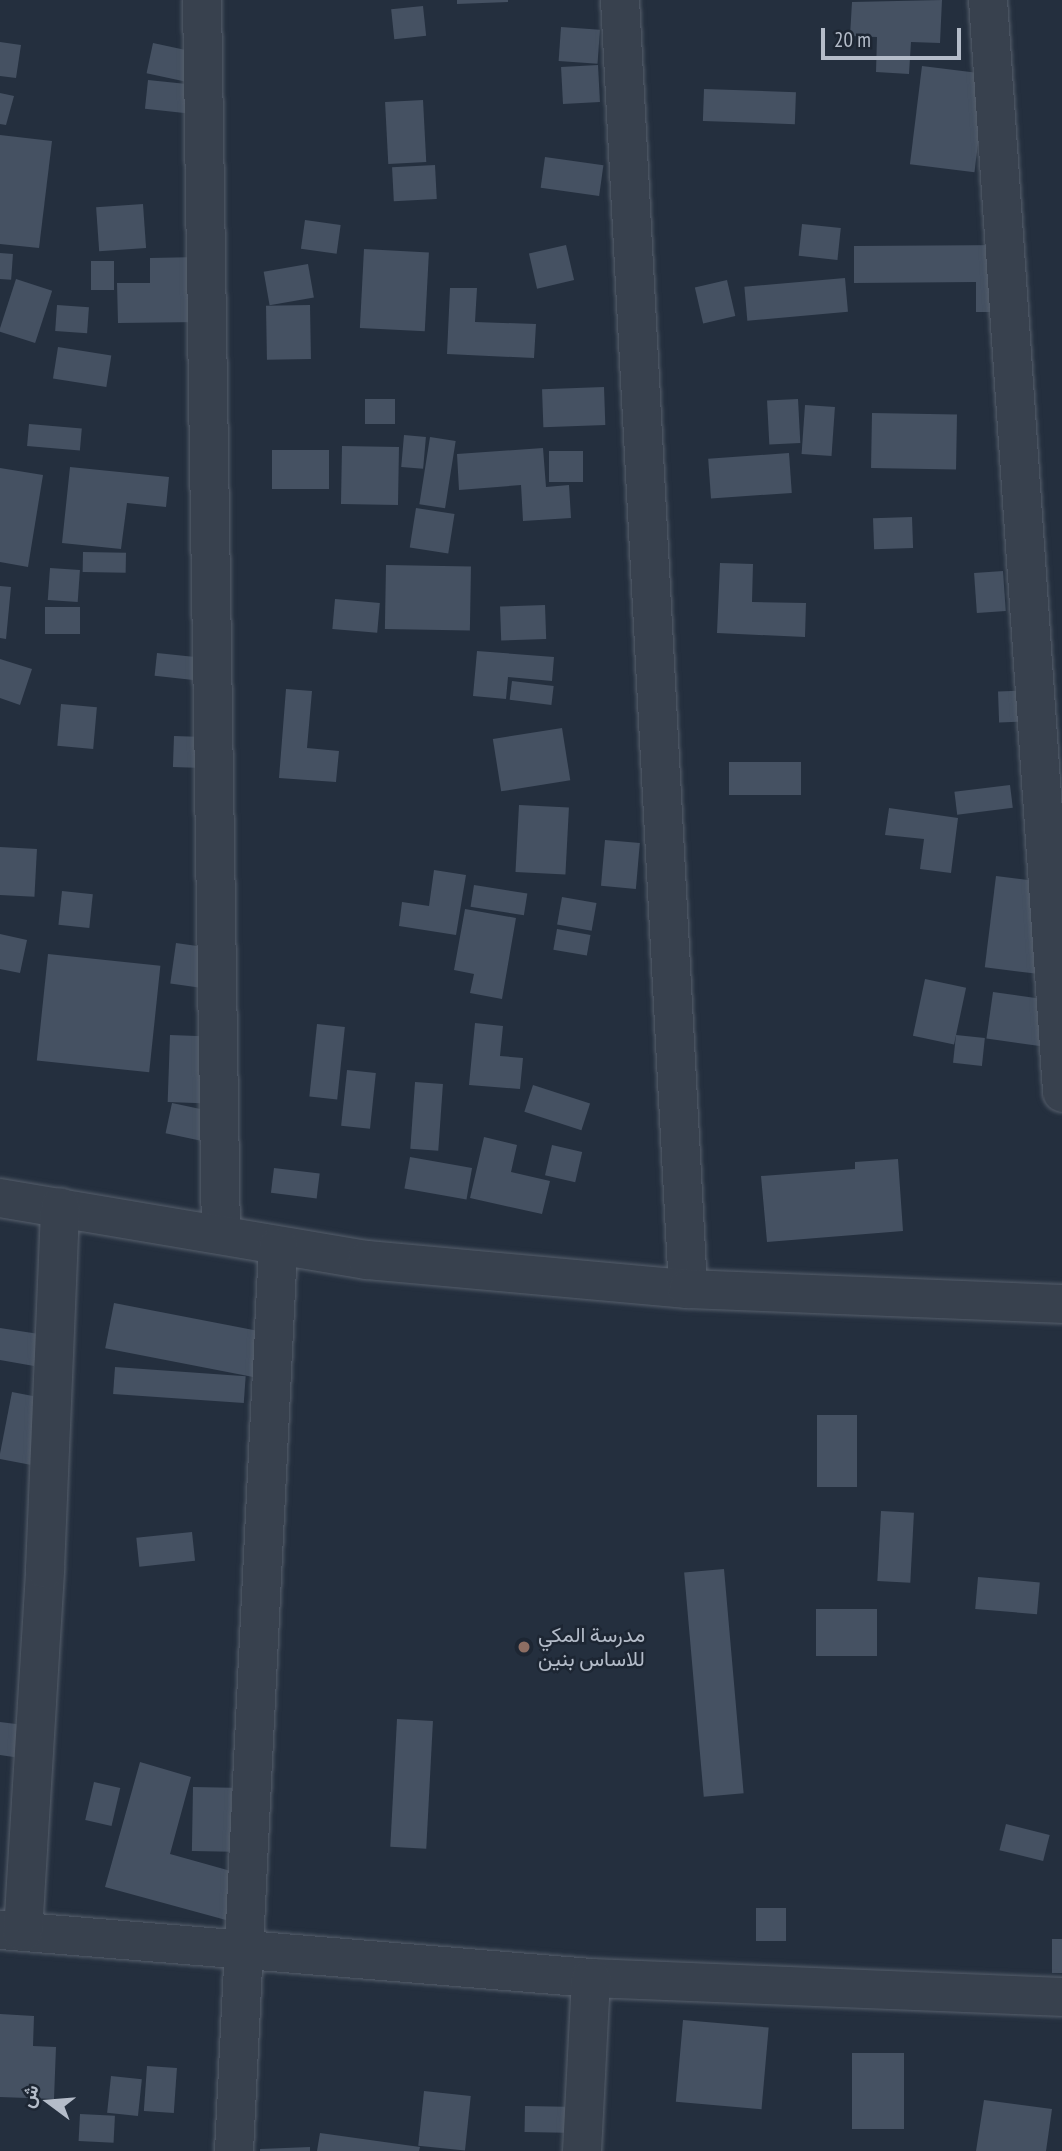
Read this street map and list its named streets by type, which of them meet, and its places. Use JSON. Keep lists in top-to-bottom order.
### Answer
{
  "places": ["مدرسة المكي للاساس بنين"],
  "scale_bar": "20 m",
  "north": "left"
}
